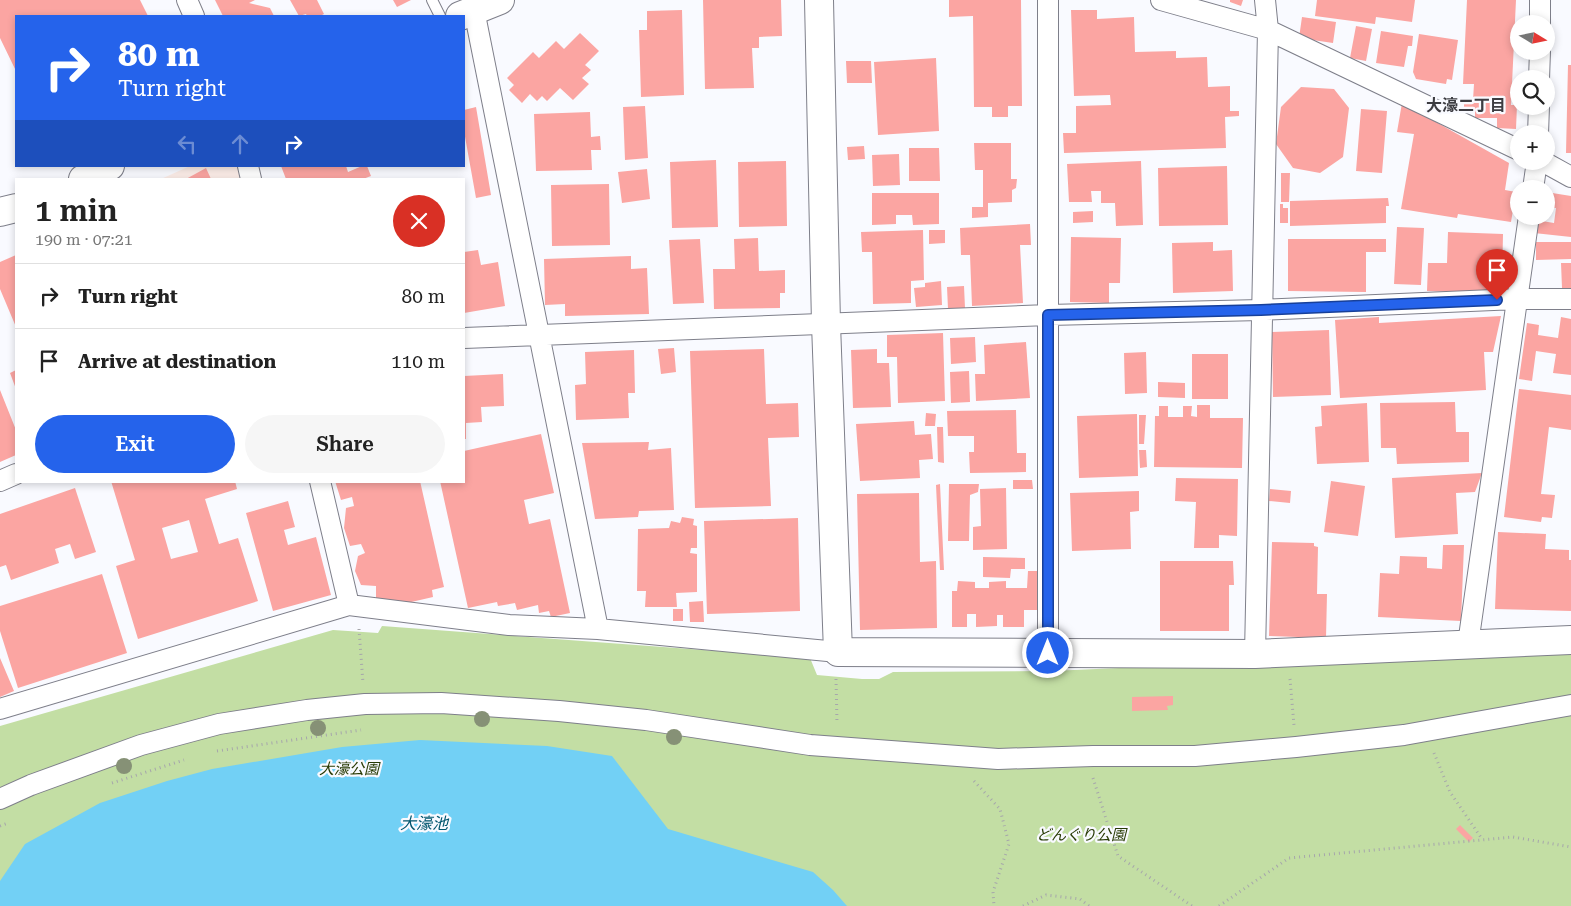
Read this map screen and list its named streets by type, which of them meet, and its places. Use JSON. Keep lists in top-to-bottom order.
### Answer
{
  "districts": ["大濠二丁目"],
  "water": ["大濠池"],
  "parks": ["大濠公園", "どんぐり公園"],
  "north": "right",
  "page": {
    "map_buttons": ["+", "−"],
    "turn": ["80 m", "Turn right"],
    "heading": ["1 min", "190 m · 07:21"],
    "list": [
      {
        "name": "Turn right",
        "value": "80 m"
      },
      {
        "name": "Arrive at destination",
        "value": "110 m"
      }
    ],
    "buttons": ["Exit", "Share"]
  }
}
